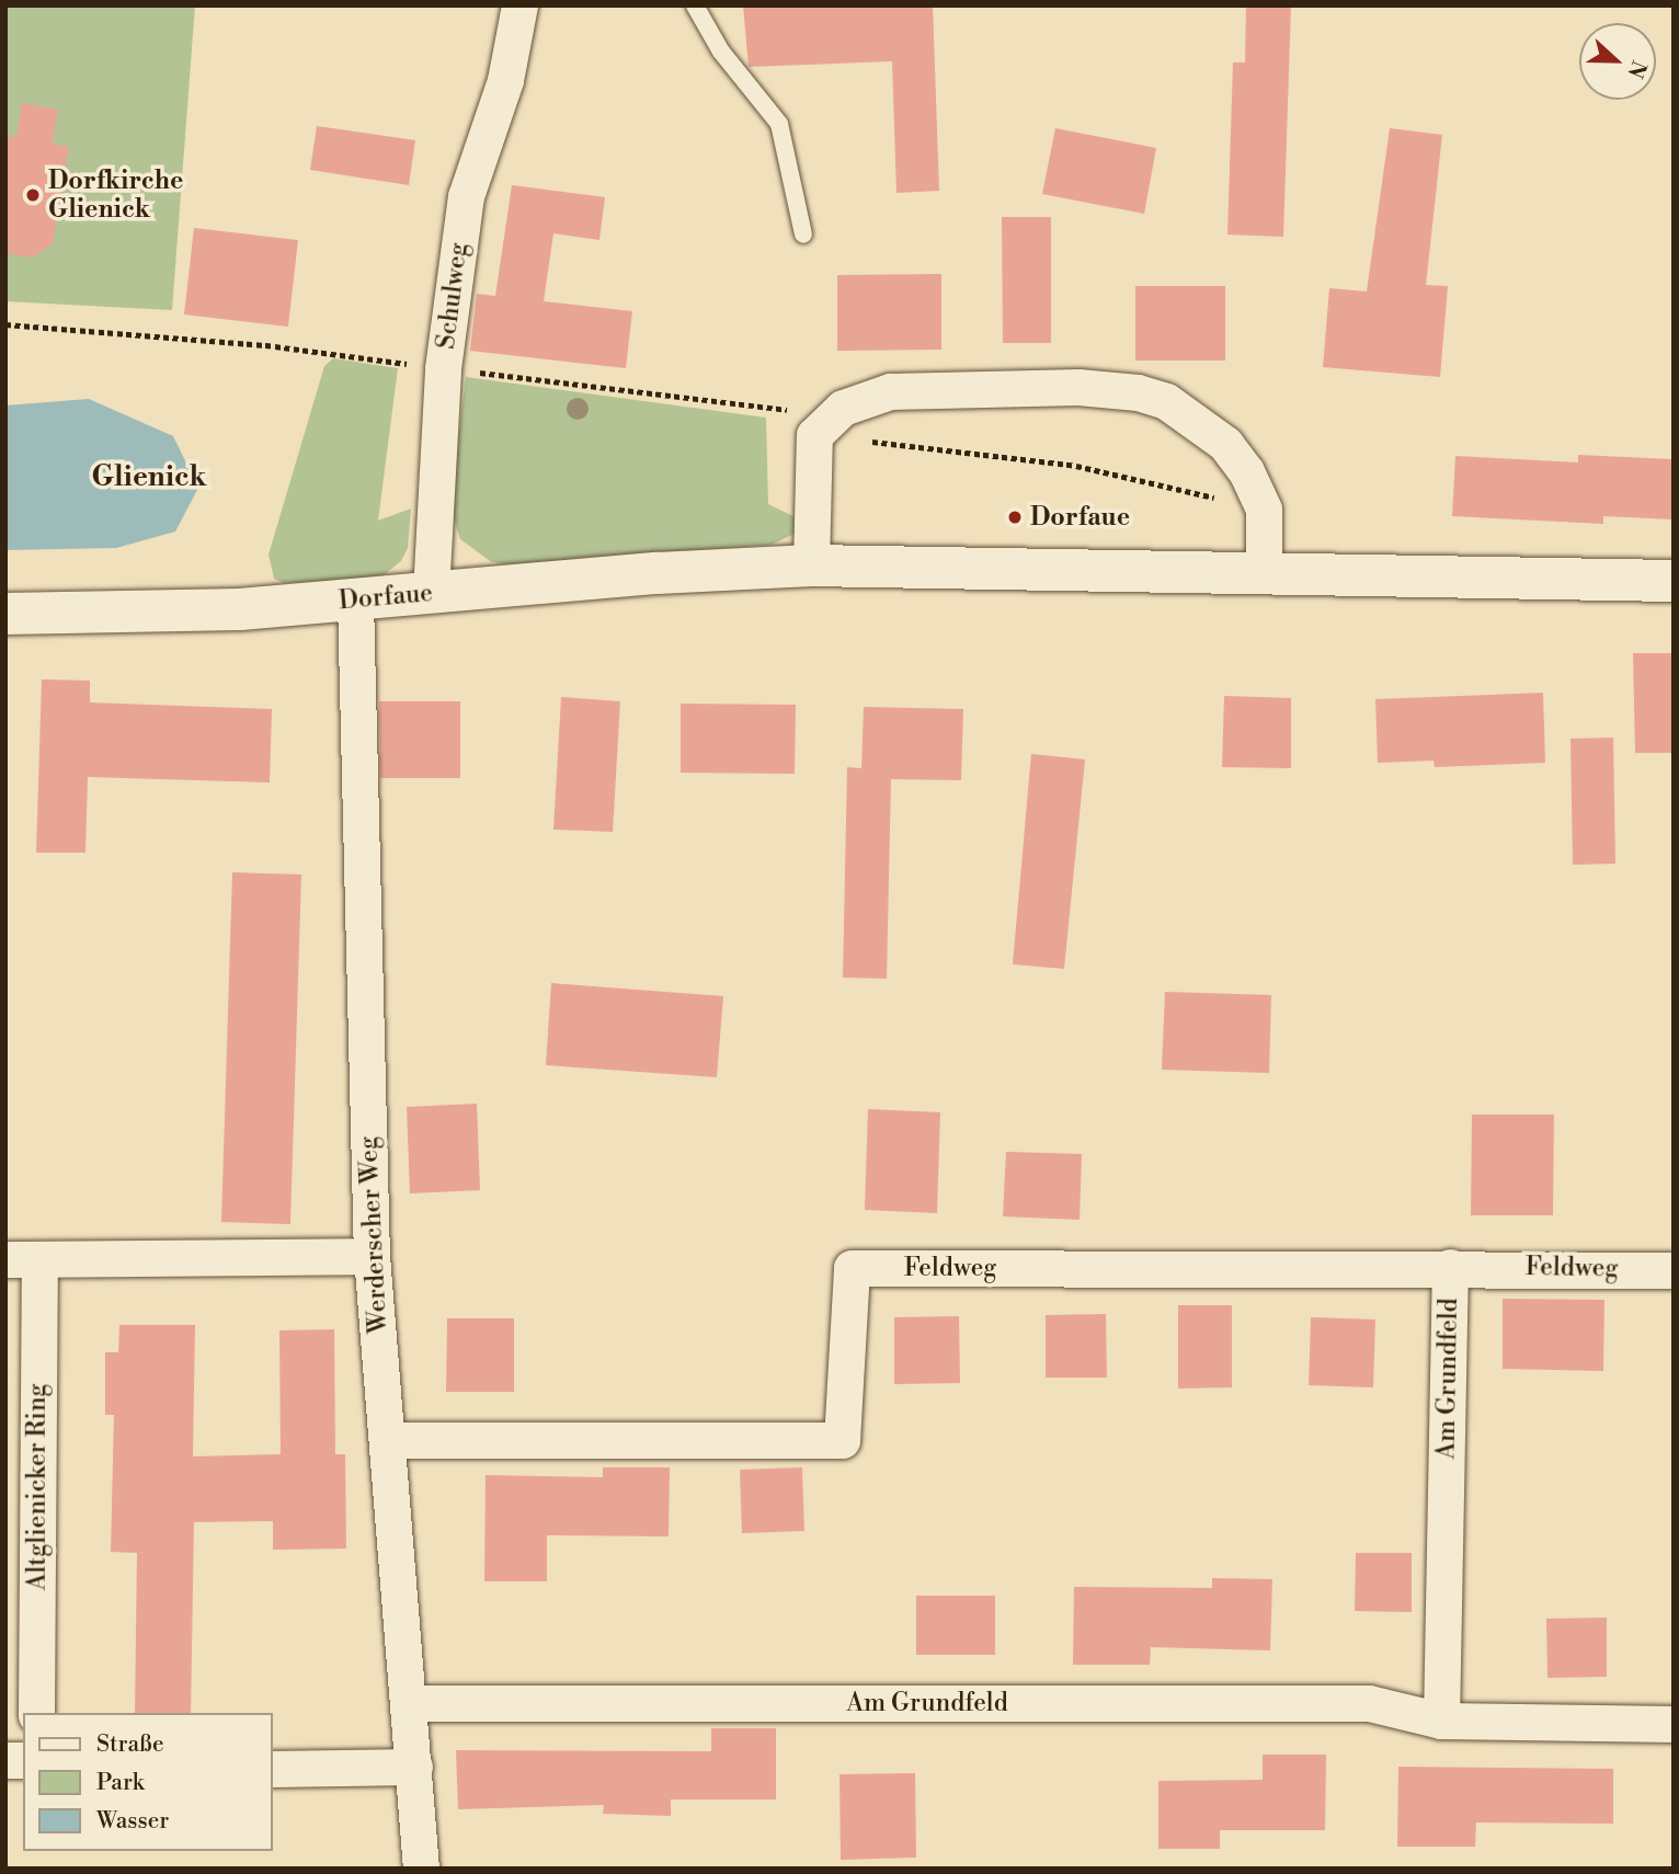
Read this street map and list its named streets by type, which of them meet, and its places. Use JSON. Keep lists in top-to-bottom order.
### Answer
{
  "streets": {
    "main road": ["Dorfaue"],
    "street": [
      "Schulweg",
      "Werderscher Weg",
      "Feldweg",
      "Am Grundfeld",
      "Altglienicker Ring"
    ]
  },
  "crossings": [
    ["Schulweg", "Dorfaue"],
    ["Dorfaue", "Werderscher Weg"],
    ["Werderscher Weg", "Feldweg"],
    ["Werderscher Weg", "Am Grundfeld"],
    ["Werderscher Weg", "Altglienicker Ring"],
    ["Feldweg", "Am Grundfeld"]
  ],
  "districts": ["Glienick"],
  "places": ["Dorfkirche Glienick", "Dorfaue"],
  "legend": ["Straße", "Park", "Wasser"],
  "north": "right"
}
